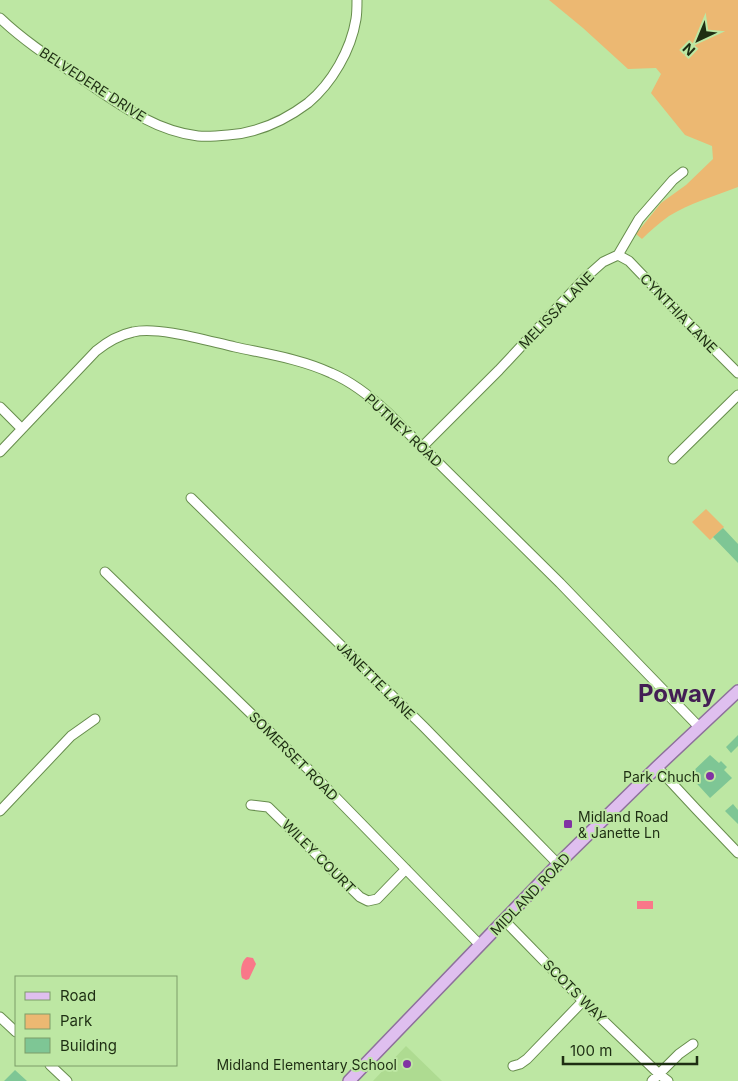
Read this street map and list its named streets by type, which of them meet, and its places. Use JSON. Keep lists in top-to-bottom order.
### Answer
{
  "streets": {
    "main road": ["MIDLAND ROAD"],
    "street": [
      "BELVEDERE DRIVE",
      "MELISSA LANE",
      "CYNTHIA LANE",
      "PUTNEY ROAD",
      "JANETTE LANE",
      "SOMERSET ROAD",
      "WILEY COURT",
      "SCOTS WAY"
    ]
  },
  "crossings": [
    ["MELISSA LANE", "CYNTHIA LANE"],
    ["MELISSA LANE", "PUTNEY ROAD"],
    ["PUTNEY ROAD", "MIDLAND ROAD"],
    ["JANETTE LANE", "MIDLAND ROAD"],
    ["SOMERSET ROAD", "WILEY COURT"],
    ["SOMERSET ROAD", "MIDLAND ROAD"],
    ["MIDLAND ROAD", "SCOTS WAY"]
  ],
  "districts": ["Poway"],
  "places": {
    "other": ["Park Chuch", "Midland Elementary School"],
    "transit": ["Midland Road & Janette Ln"]
  },
  "legend": ["Road", "Park", "Building"],
  "scale_bar": "100 m",
  "north": "bottom left"
}
